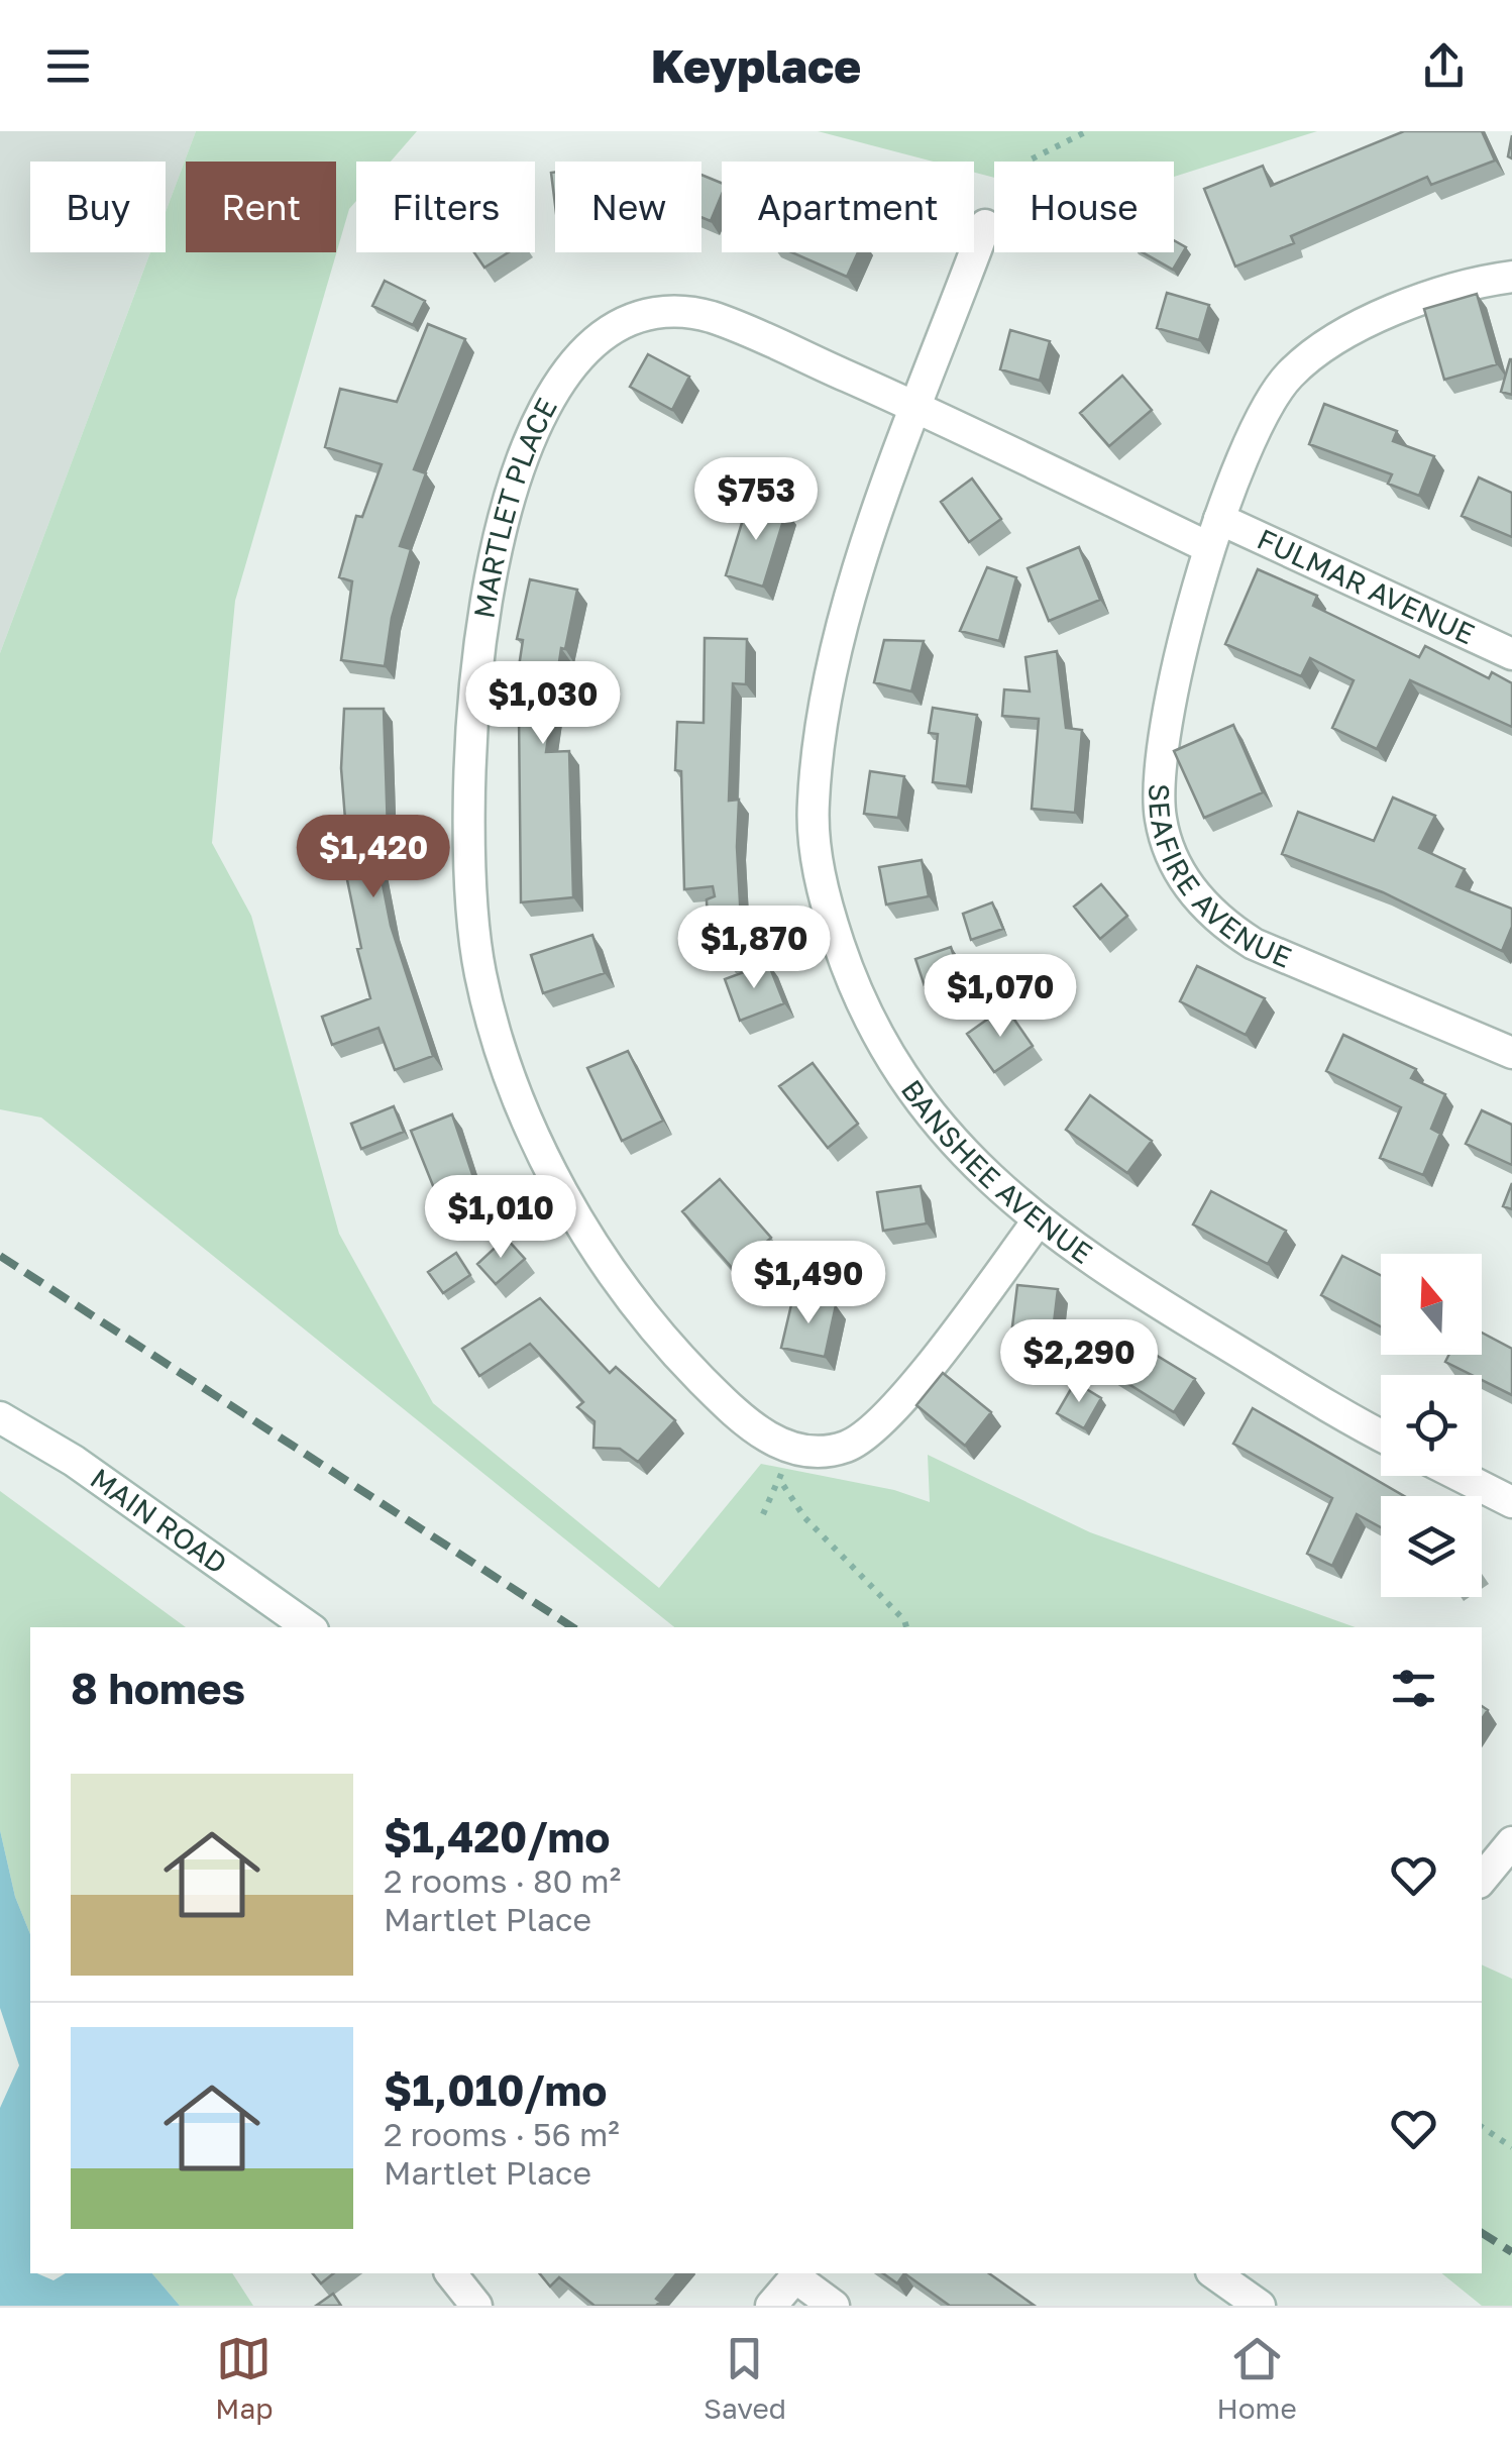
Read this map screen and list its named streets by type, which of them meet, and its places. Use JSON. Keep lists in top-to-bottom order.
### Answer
{
  "streets": {
    "street": [
      "MARTLET PLACE",
      "FULMAR AVENUE",
      "SEAFIRE AVENUE",
      "BANSHEE AVENUE",
      "MAIN ROAD"
    ]
  },
  "crossings": [
    ["MARTLET PLACE", "FULMAR AVENUE"],
    ["MARTLET PLACE", "SEAFIRE AVENUE"],
    ["MARTLET PLACE", "BANSHEE AVENUE"],
    ["FULMAR AVENUE", "SEAFIRE AVENUE"]
  ],
  "north": "top",
  "page": {
    "header": "Keyplace",
    "chip": [
      "Buy",
      "Rent",
      "Filters",
      "New",
      "Apartment",
      "House"
    ],
    "price": [
      "$753",
      "$1,030",
      "$1,420",
      "$1,870",
      "$1,070",
      "$1,010",
      "$1,490",
      "$2,290"
    ],
    "heading": "8 homes",
    "list": [
      {
        "name": "$1,420/mo",
        "note": "2 rooms · 80 m² · Martlet Place"
      },
      {
        "name": "$1,010/mo",
        "note": "2 rooms · 56 m² · Martlet Place"
      }
    ],
    "tabs": ["Map", "Saved", "Home"]
  }
}
